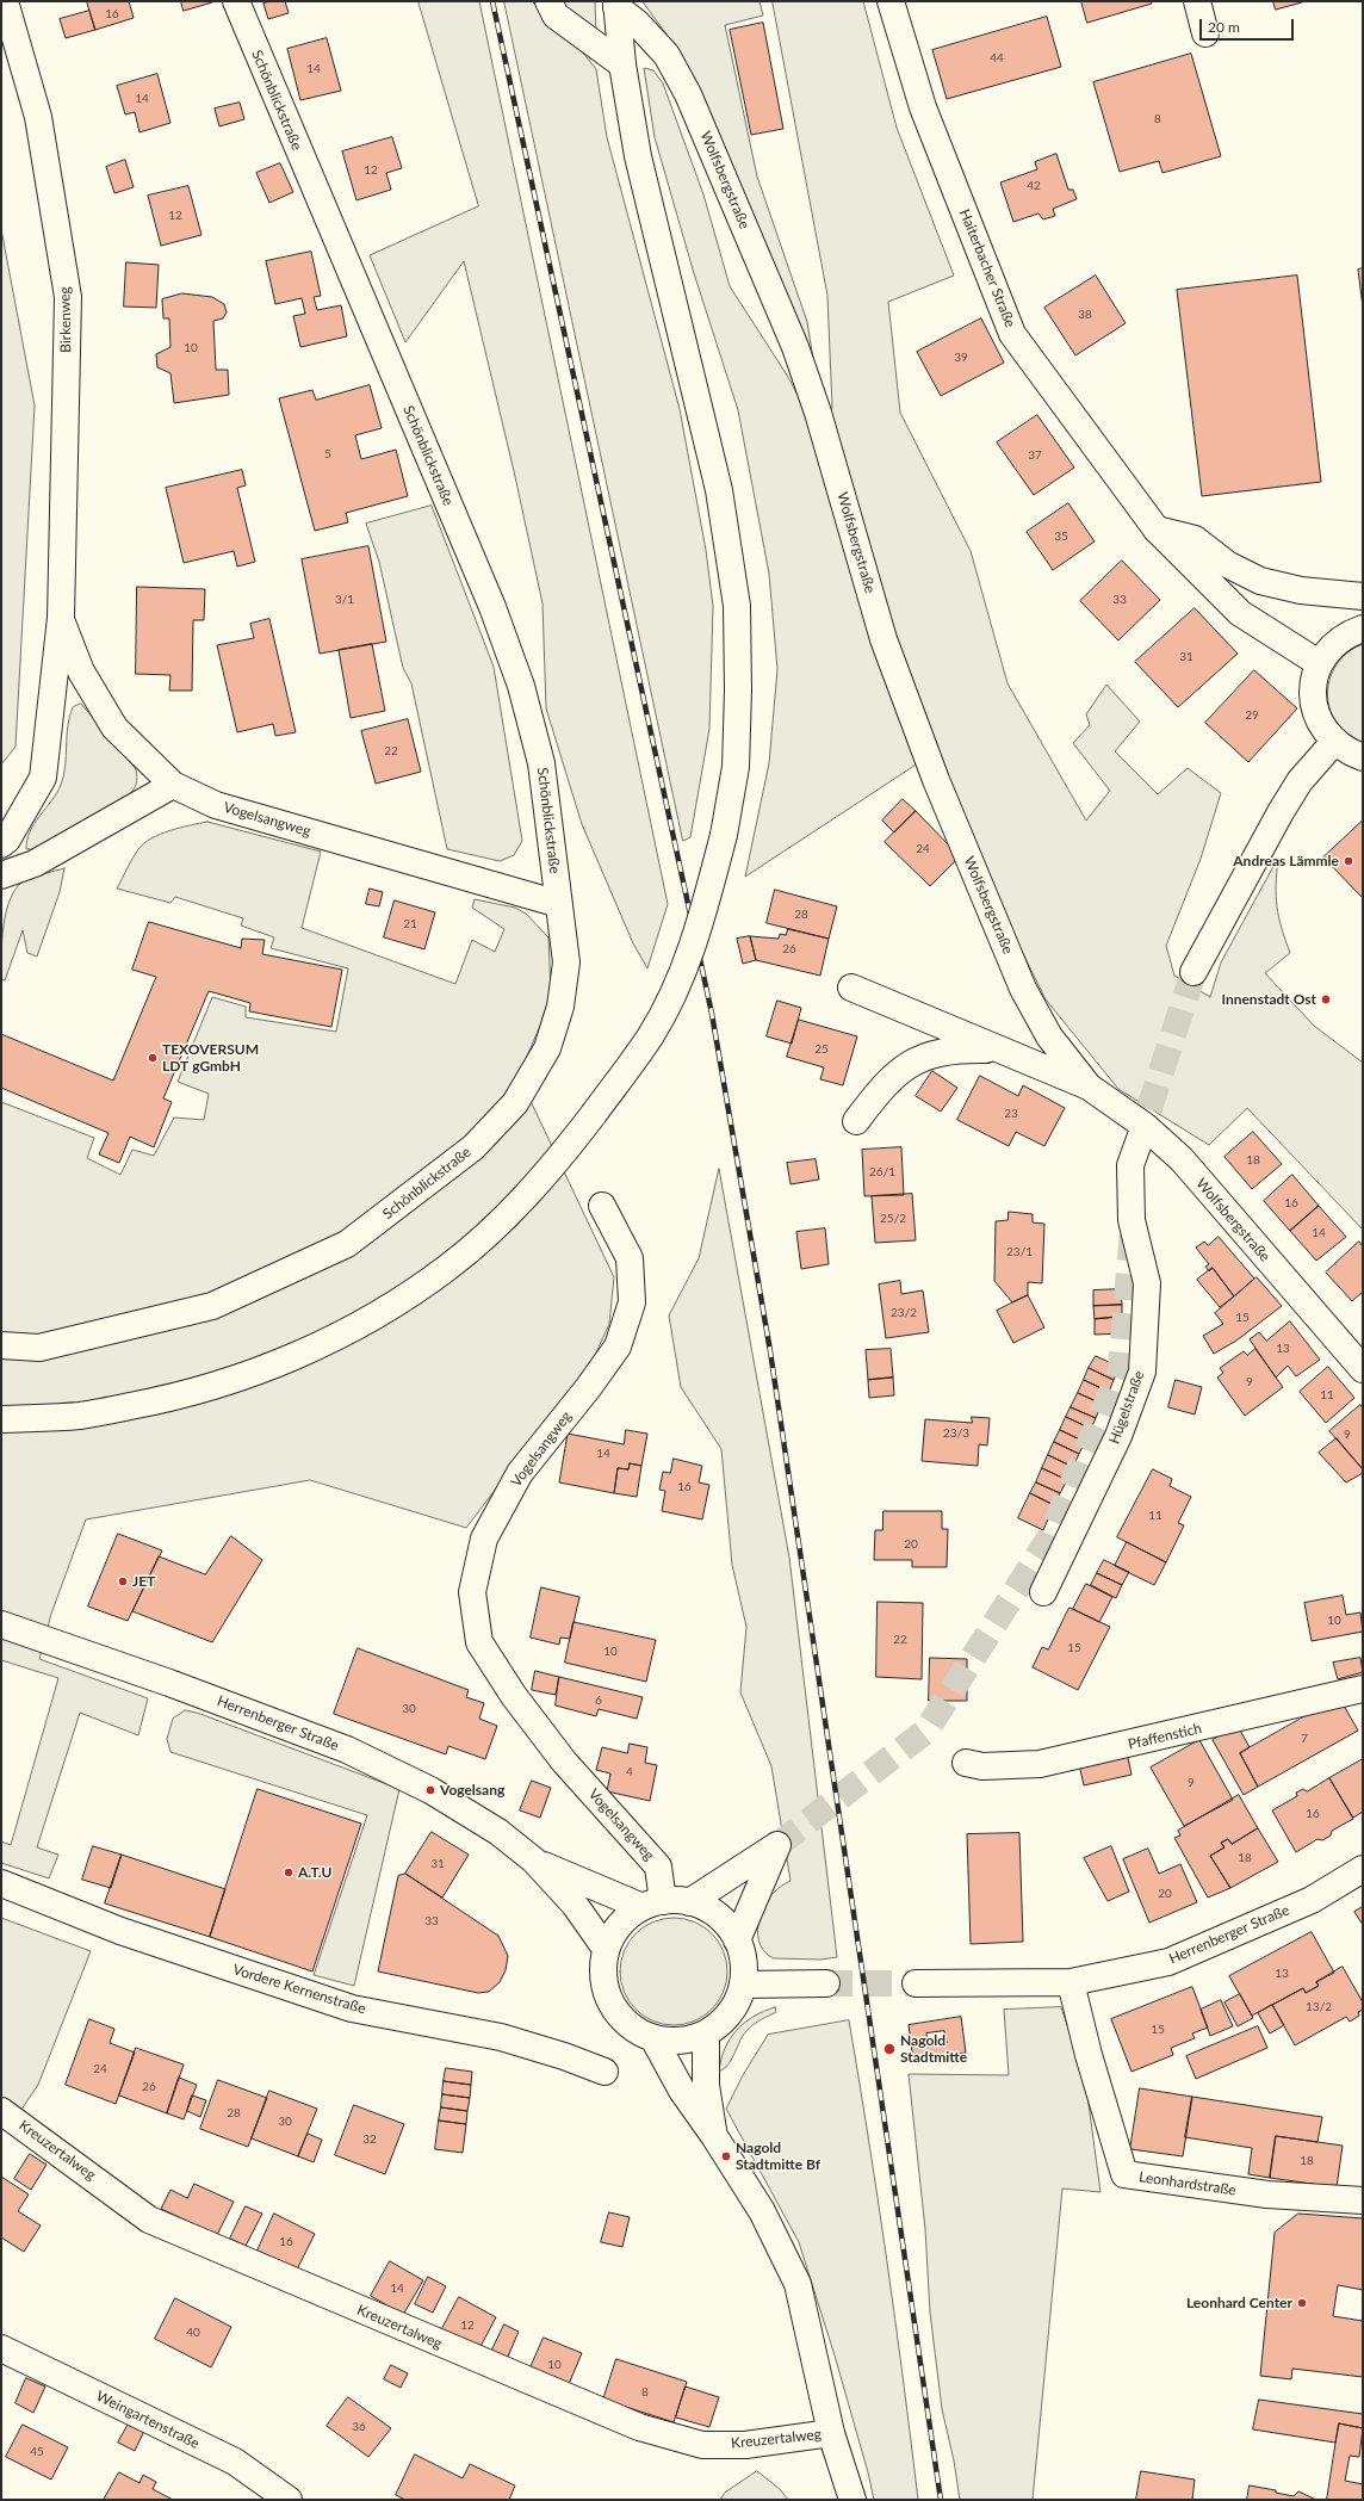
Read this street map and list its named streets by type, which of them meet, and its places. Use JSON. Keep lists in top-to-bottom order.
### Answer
{
  "streets": {
    "street": [
      "Schönblickstraße",
      "Wolfsbergstraße",
      "Haiterbacher Straße",
      "Birkenweg",
      "Vogelsangweg",
      "Hügelstraße",
      "Herrenberger Straße",
      "Pfaffenstich",
      "Vordere Kernenstraße",
      "Kreuzertalweg",
      "Leonhardstraße",
      "Weingartenstraße"
    ]
  },
  "crossings": [
    ["Schönblickstraße", "Vogelsangweg"],
    ["Wolfsbergstraße", "Hügelstraße"],
    ["Birkenweg", "Vogelsangweg"],
    ["Vogelsangweg", "Herrenberger Straße"],
    ["Herrenberger Straße", "Leonhardstraße"]
  ],
  "places": [
    "Andreas Lämmle",
    "Innenstadt Ost",
    "TEXOVERSUM LDT gGmbH",
    "JET",
    "Vogelsang",
    "A.T.U",
    "Nagold Stadtmitte",
    "Nagold Stadtmitte Bf",
    "Leonhard Center"
  ],
  "house_numbers": [
    "16",
    "44",
    "14",
    "14",
    "8",
    "12",
    "42",
    "12",
    "38",
    "10",
    "39",
    "5",
    "37",
    "35",
    "3/1",
    "33",
    "31",
    "29",
    "22",
    "24",
    "28",
    "21",
    "26",
    "25",
    "23",
    "18",
    "26/1",
    "16",
    "25/2",
    "14",
    "23/1",
    "23/2",
    "15",
    "13",
    "9",
    "11",
    "23/3",
    "9",
    "14",
    "16",
    "11",
    "20",
    "10",
    "22",
    "15",
    "10",
    "6",
    "30",
    "7",
    "4",
    "9",
    "16",
    "18",
    "31",
    "20",
    "33",
    "13",
    "13/2",
    "15",
    "24",
    "26",
    "28",
    "30",
    "32",
    "18",
    "16",
    "14",
    "12",
    "40",
    "10",
    "8",
    "36",
    "45"
  ],
  "scale_bar": "20 m"
}
